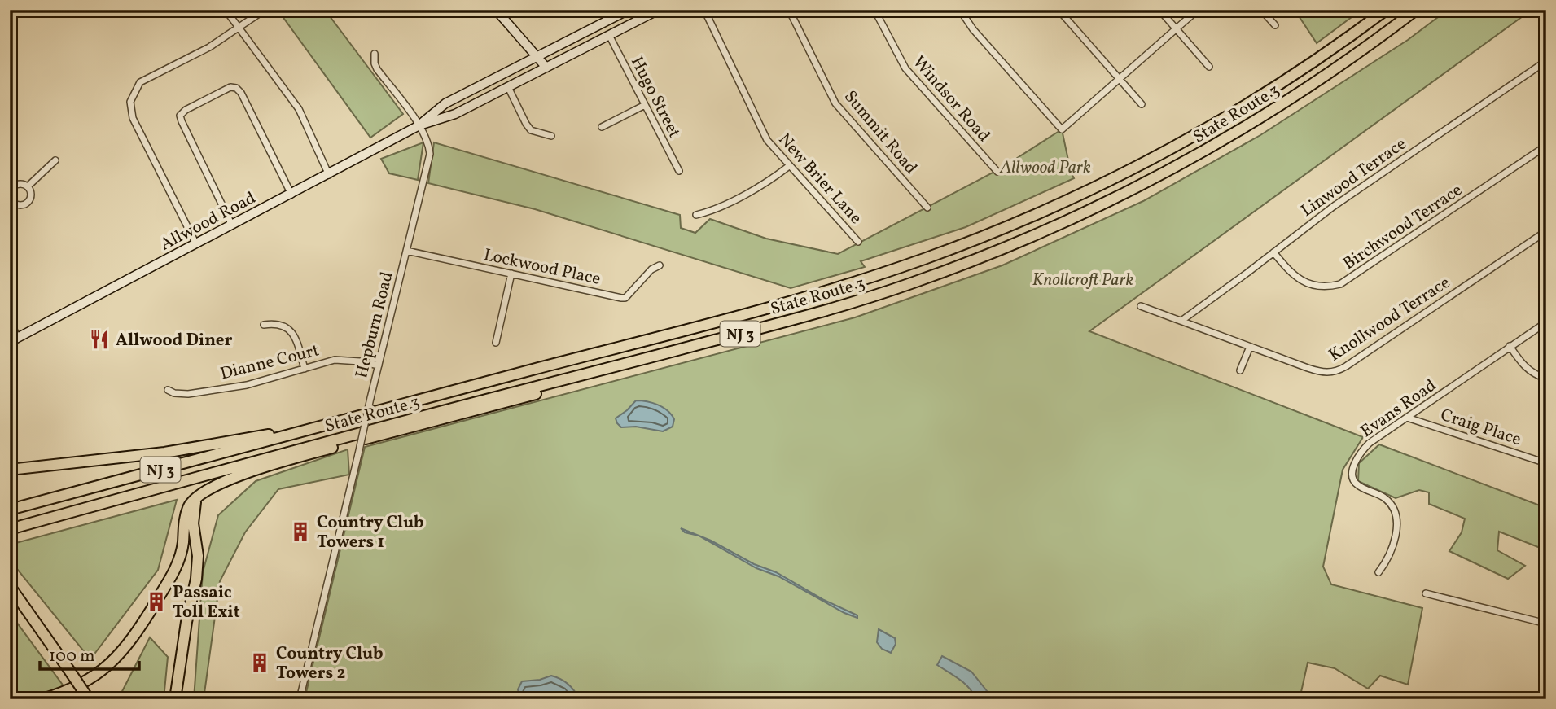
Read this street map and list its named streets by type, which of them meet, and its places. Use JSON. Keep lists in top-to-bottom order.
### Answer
{
  "streets": {
    "highway": ["State Route 3", "NJ 3"],
    "main road": ["Allwood Road"],
    "street": [
      "Hugo Street",
      "Windsor Road",
      "Summit Road",
      "Linwood Terrace",
      "New Brier Lane",
      "Birchwood Terrace",
      "Lockwood Place",
      "Knollwood Terrace",
      "Hepburn Road",
      "Dianne Court",
      "Evans Road",
      "Craig Place"
    ]
  },
  "crossings": [
    ["Hugo Street", "Allwood Road"],
    ["Linwood Terrace", "Birchwood Terrace"],
    ["Linwood Terrace", "Knollwood Terrace"],
    ["Allwood Road", "Hepburn Road"],
    ["Lockwood Place", "Hepburn Road"],
    ["Hepburn Road", "Dianne Court"],
    ["Evans Road", "Craig Place"]
  ],
  "parks": ["Allwood Park", "Knollcroft Park"],
  "places": {
    "restaurant": ["Allwood Diner"],
    "building": ["Country Club Towers 1", "Passaic Toll Exit", "Country Club Towers 2"]
  },
  "scale_bar": "100 m"
}
